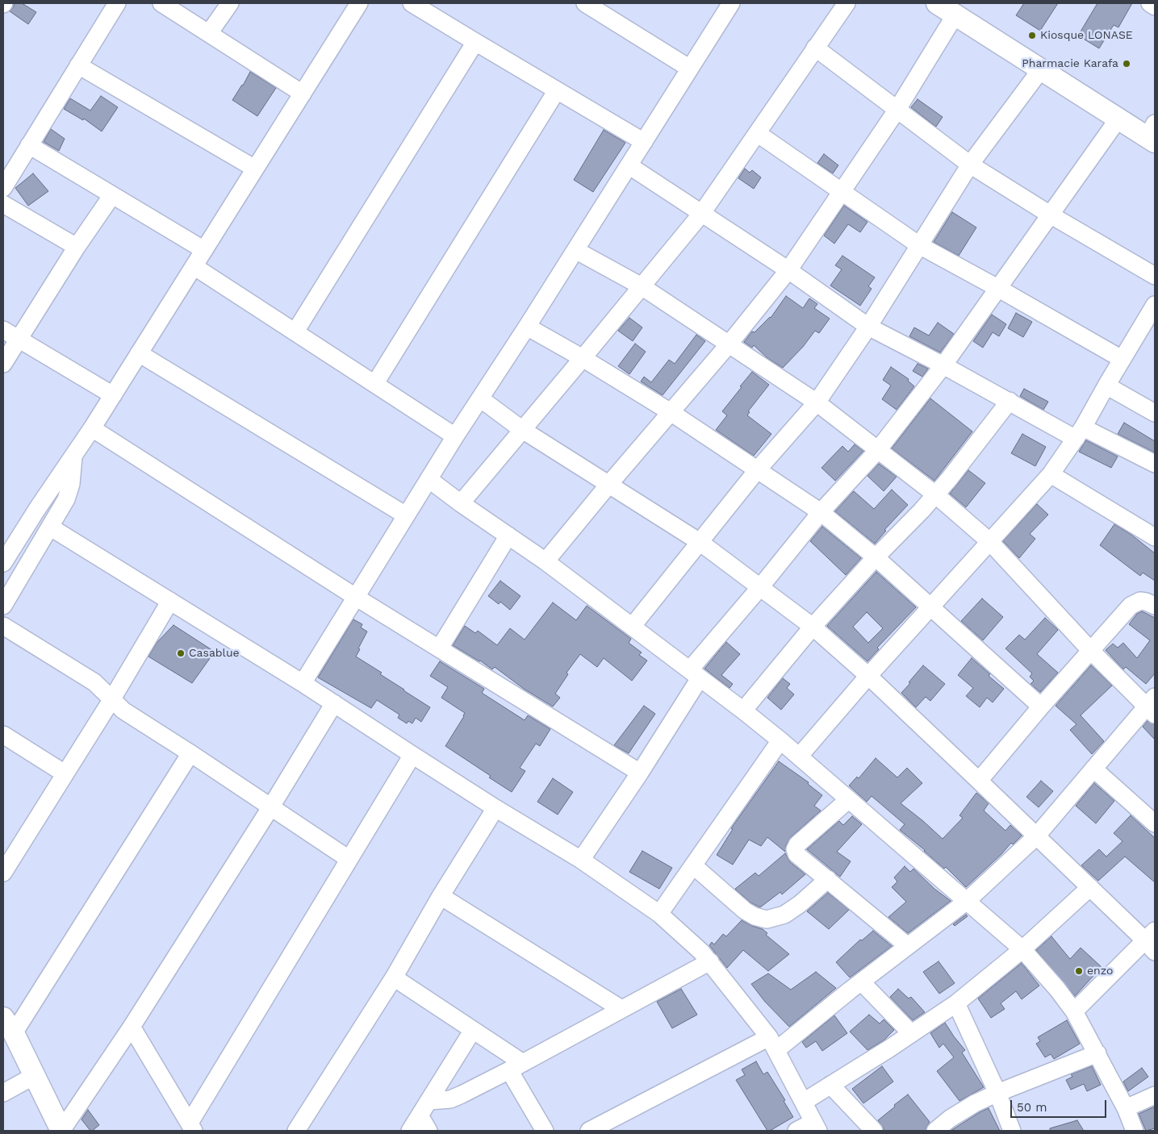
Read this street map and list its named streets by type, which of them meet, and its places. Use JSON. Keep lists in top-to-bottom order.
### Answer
{
  "places": [
    "Kiosque LONASE",
    "Pharmacie Karafa",
    "Casablue",
    "enzo"
  ],
  "scale_bar": "50 m"
}
